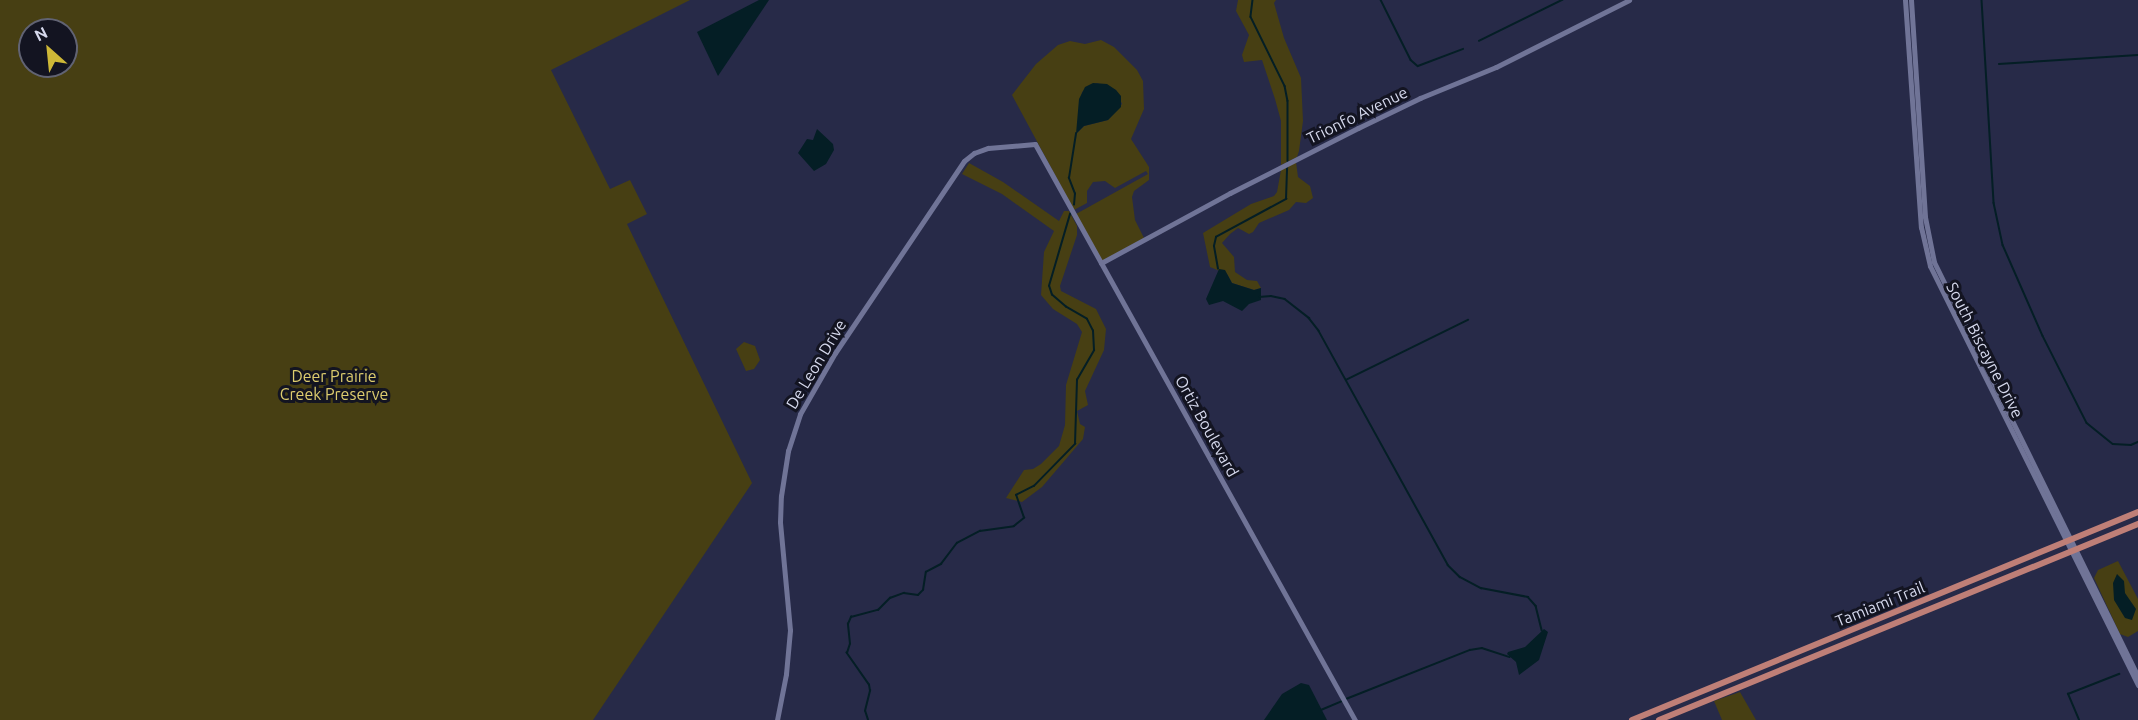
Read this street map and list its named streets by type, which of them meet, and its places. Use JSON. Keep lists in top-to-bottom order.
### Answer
{
  "streets": {
    "main road": ["Tamiami Trail"],
    "street": [
      "Trionfo Avenue",
      "South Biscayne Drive",
      "De Leon Drive",
      "Ortiz Boulevard"
    ]
  },
  "crossings": [
    ["Trionfo Avenue", "Ortiz Boulevard"],
    ["South Biscayne Drive", "Tamiami Trail"],
    ["De Leon Drive", "Ortiz Boulevard"]
  ],
  "parks": ["Deer Prairie Creek Preserve"],
  "north": "top left"
}
